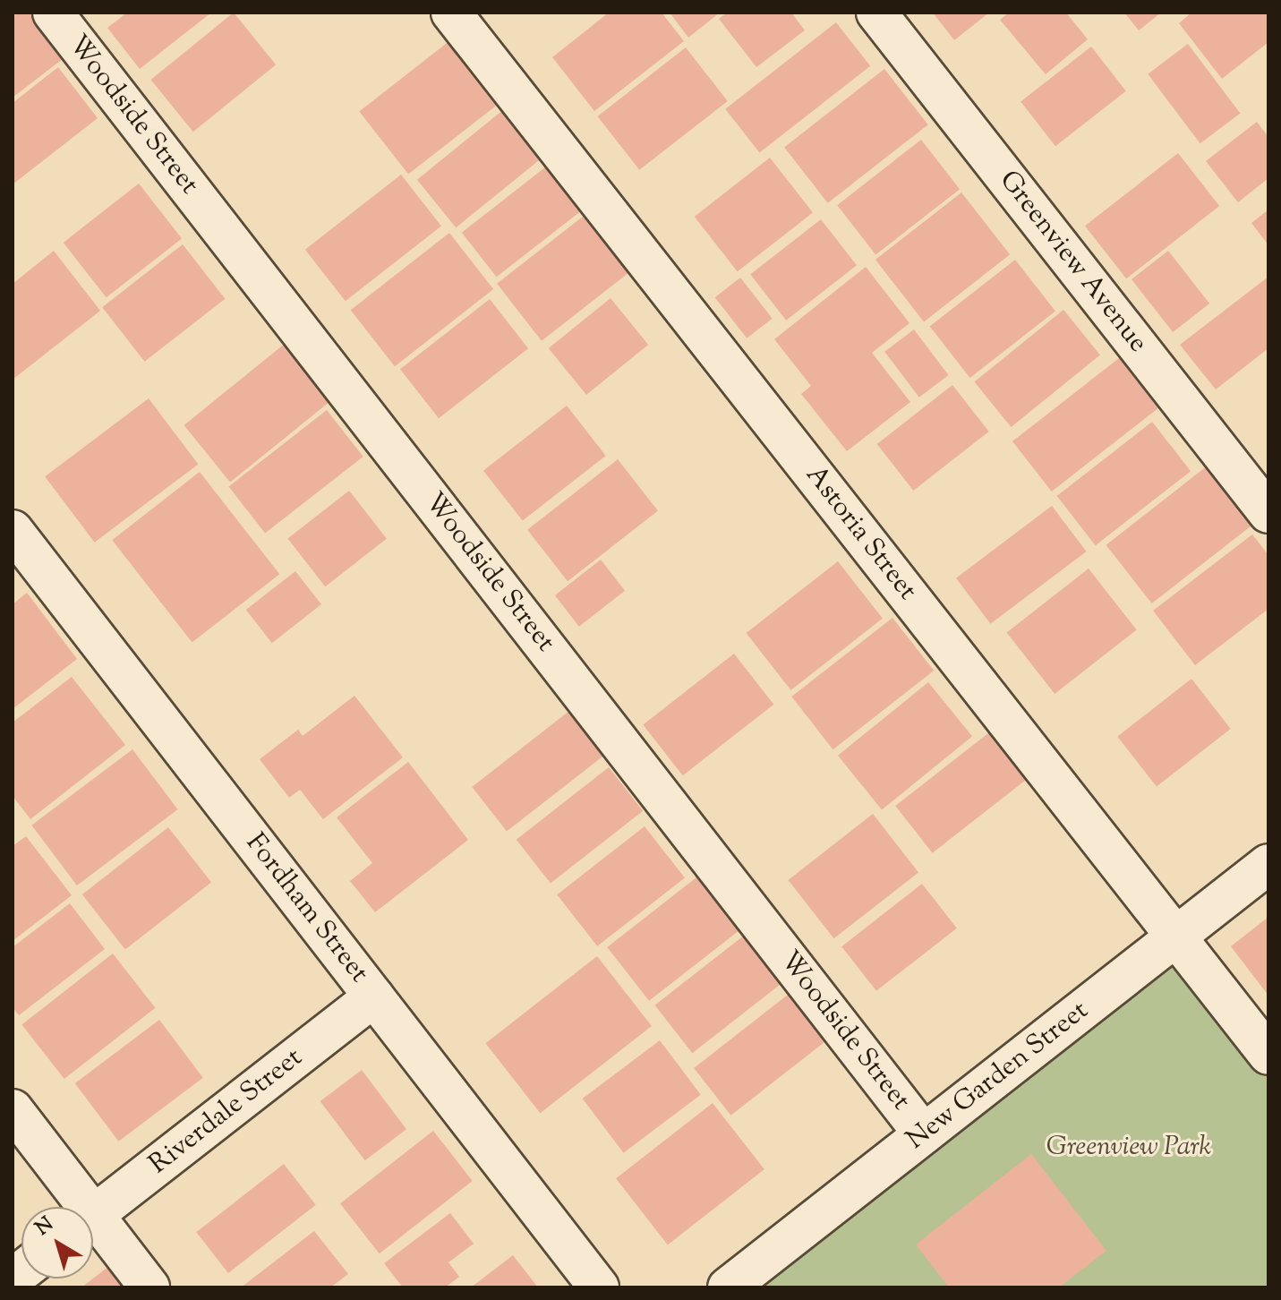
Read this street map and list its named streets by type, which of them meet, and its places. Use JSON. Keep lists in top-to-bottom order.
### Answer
{
  "streets": {
    "street": [
      "Woodside Street",
      "Greenview Avenue",
      "Astoria Street",
      "Fordham Street",
      "New Garden Street",
      "Riverdale Street"
    ]
  },
  "crossings": [
    ["Woodside Street", "New Garden Street"],
    ["Astoria Street", "New Garden Street"],
    ["Fordham Street", "Riverdale Street"]
  ],
  "parks": ["Greenview Park"],
  "north": "top left"
}
